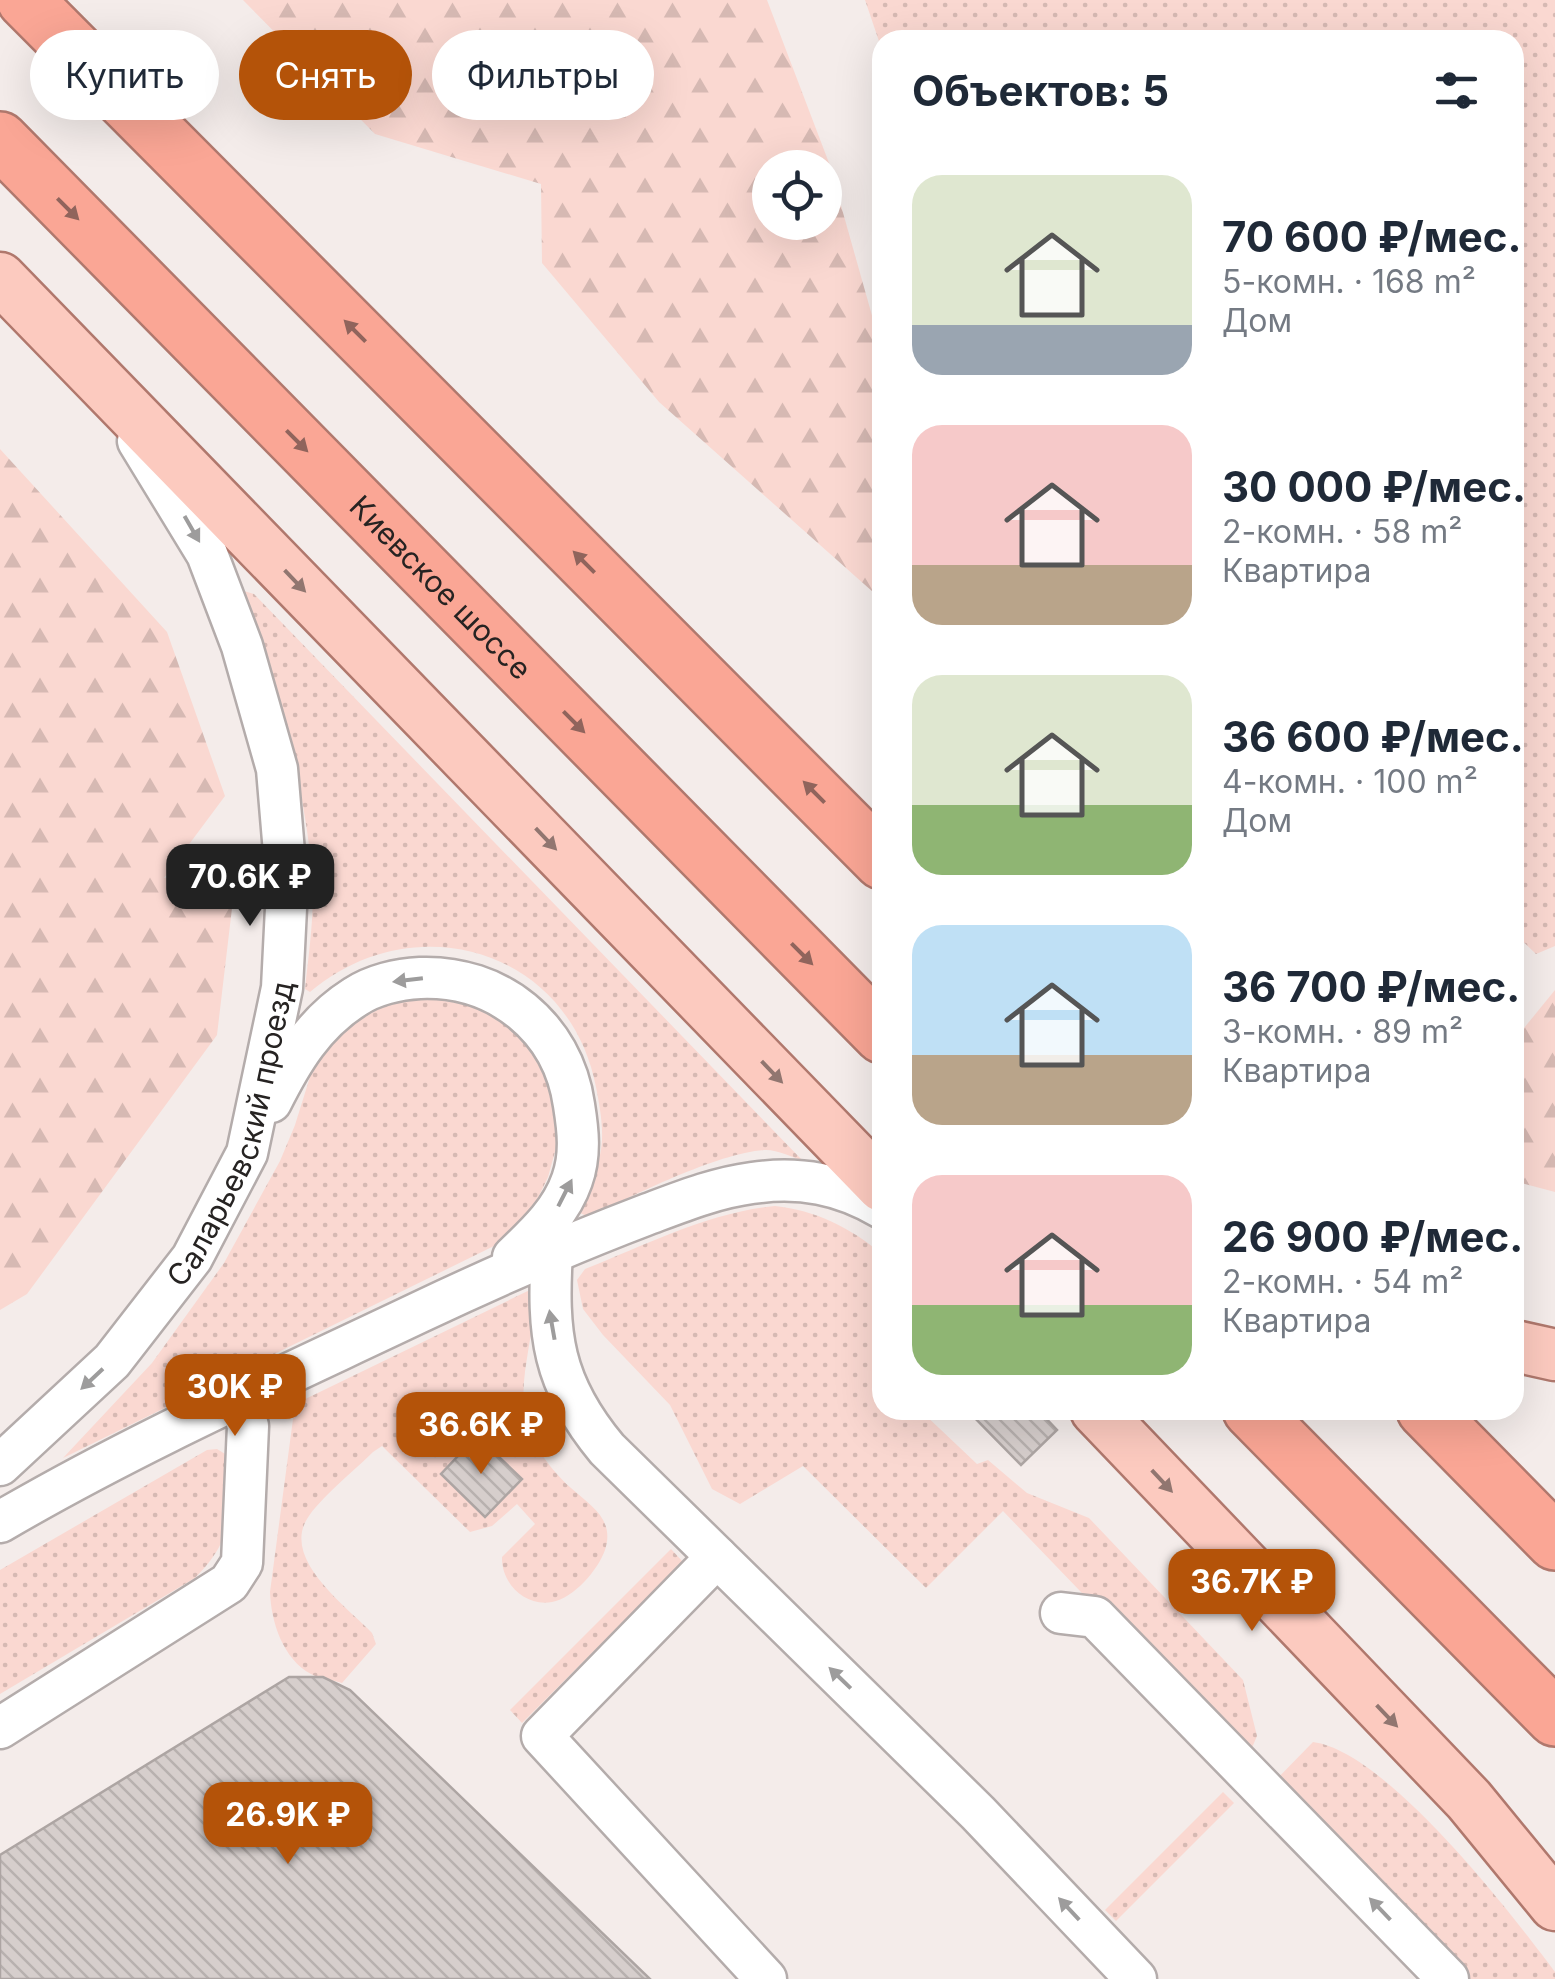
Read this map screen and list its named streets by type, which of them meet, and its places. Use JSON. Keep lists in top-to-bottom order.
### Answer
{
  "streets": {
    "highway": ["Киевское шоссе"],
    "street": ["Саларьевский проезд"]
  },
  "one_way": ["Саларьевский проезд"],
  "page": {
    "chip": ["Купить", "Снять", "Фильтры"],
    "heading": "Объектов: 5",
    "list": [
      {
        "name": "70 600 ₽/мес.",
        "note": "5-комн. · 168 m² · Дом"
      },
      {
        "name": "30 000 ₽/мес.",
        "note": "2-комн. · 58 m² · Квартира"
      },
      {
        "name": "36 600 ₽/мес.",
        "note": "4-комн. · 100 m² · Дом"
      },
      {
        "name": "36 700 ₽/мес.",
        "note": "3-комн. · 89 m² · Квартира"
      },
      {
        "name": "26 900 ₽/мес.",
        "note": "2-комн. · 54 m² · Квартира"
      }
    ],
    "price": [
      "70.6K ₽",
      "30K ₽",
      "36.6K ₽",
      "36.7K ₽",
      "26.9K ₽"
    ]
  }
}
